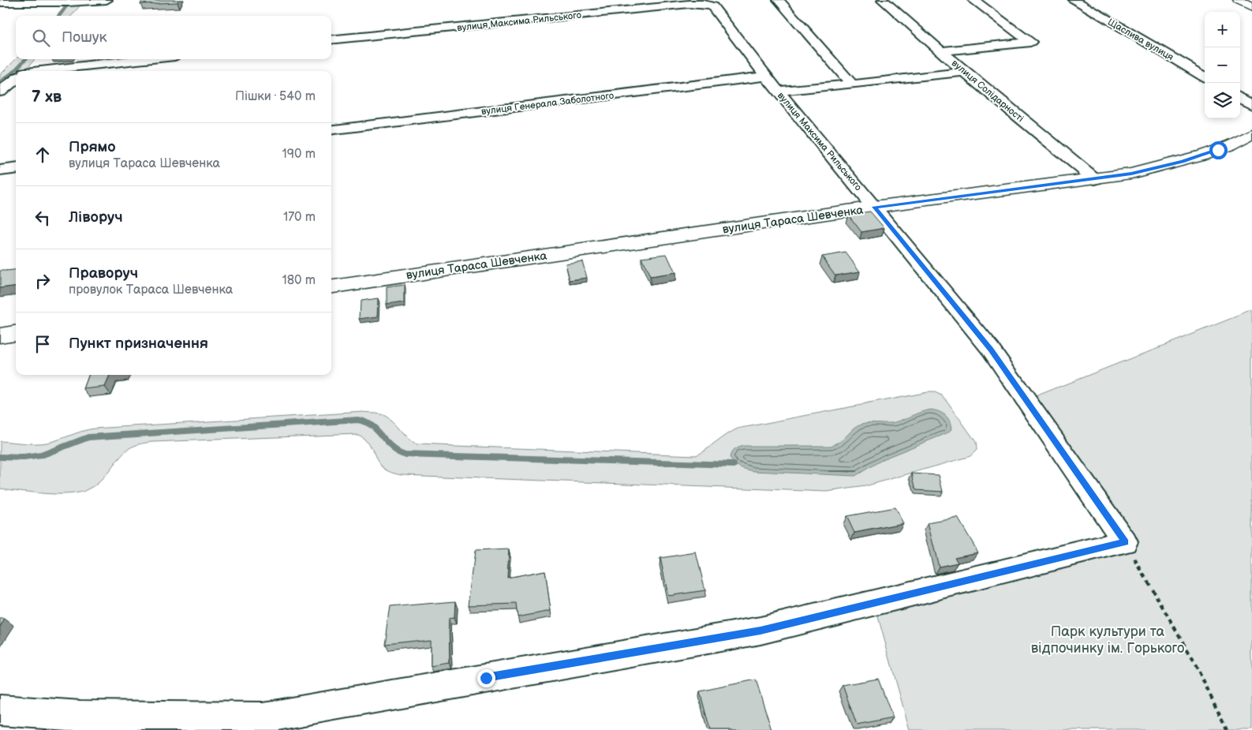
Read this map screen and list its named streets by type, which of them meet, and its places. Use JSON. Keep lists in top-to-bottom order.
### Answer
{
  "streets": {
    "street": [
      "вулиця Максима Рильського",
      "Щаслива вулиця",
      "вулиця Солідарності",
      "вулиця Генерала Заболотного",
      "вулиця Тараса Шевченка"
    ]
  },
  "crossings": [
    ["вулиця Максима Рильського", "вулиця Генерала Заболотного"],
    ["вулиця Максима Рильського", "вулиця Тараса Шевченка"],
    ["вулиця Солідарності", "вулиця Тараса Шевченка"]
  ],
  "parks": ["Парк культури та відпочинку ім. Горького"],
  "page": {
    "map_buttons": ["+", "−"],
    "search": "Пошук",
    "heading": ["7 хв", "Пішки · 540 m"],
    "list": [
      ["Прямо", "вулиця Тараса Шевченка", "190 m"],
      ["Ліворуч", "170 m"],
      ["Праворуч", "провулок Тараса Шевченка", "180 m"],
      "Пункт призначення"
    ]
  }
}
